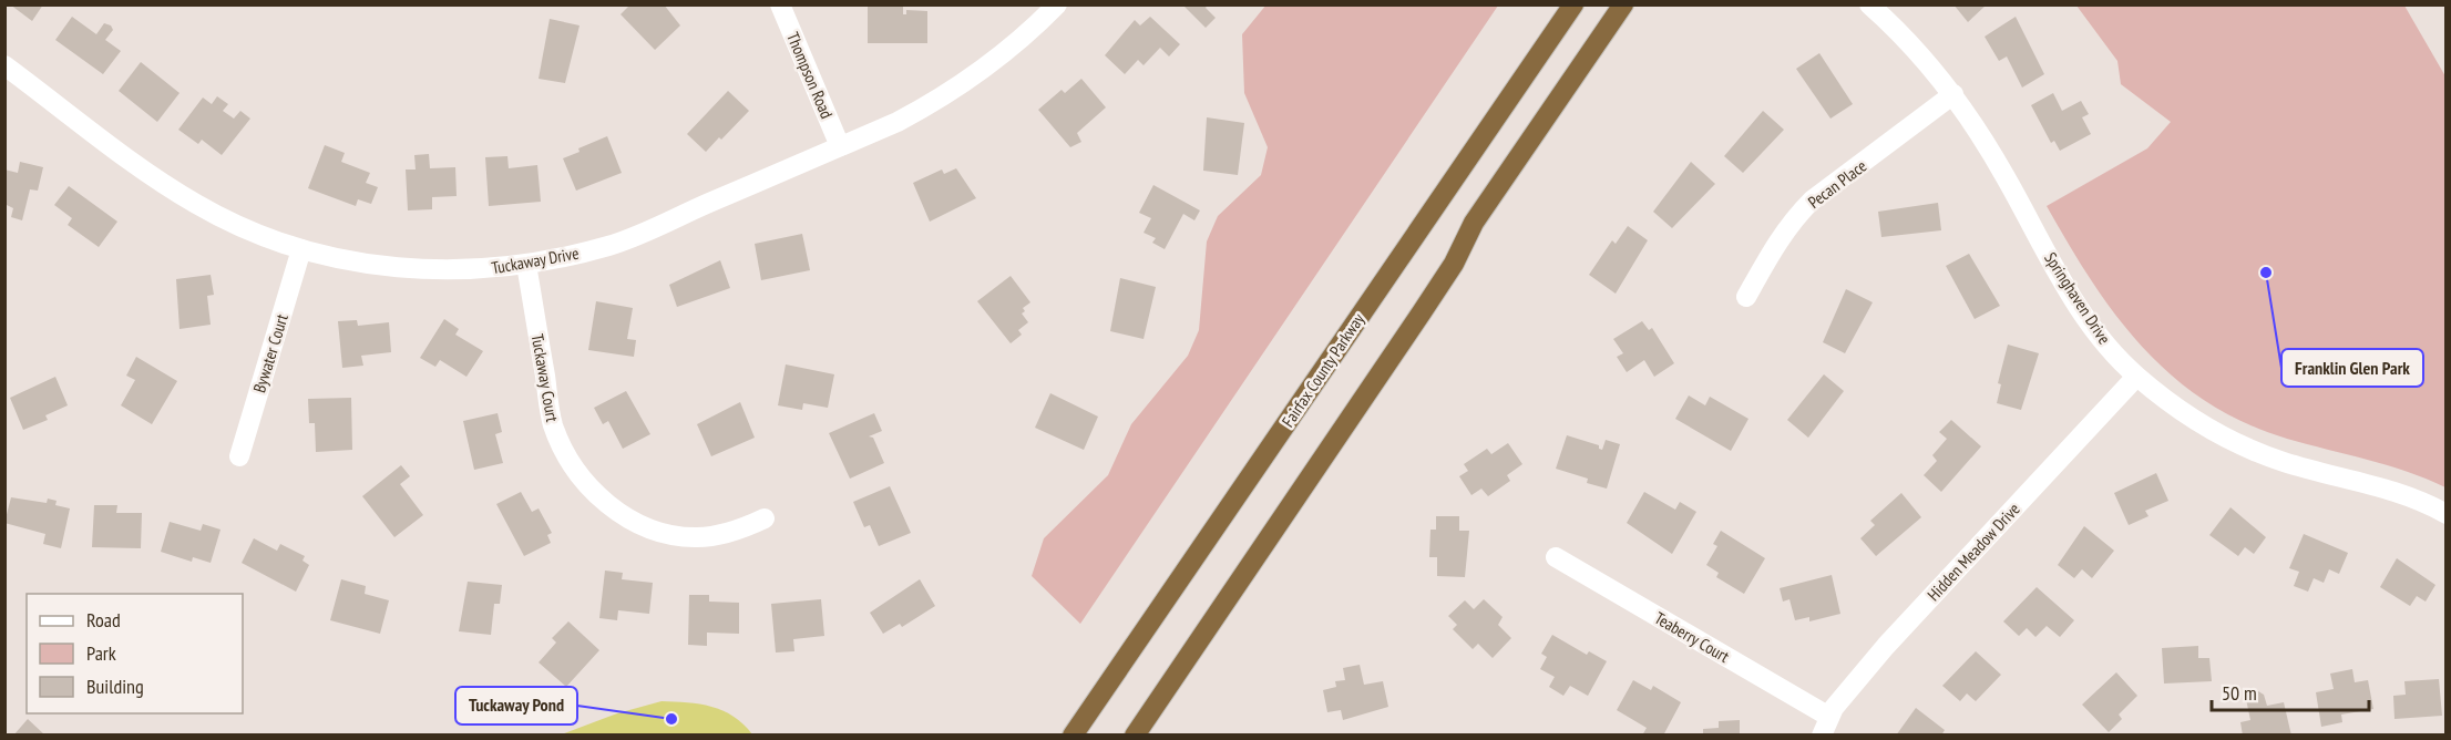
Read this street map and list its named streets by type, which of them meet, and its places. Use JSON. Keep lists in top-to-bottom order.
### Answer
{
  "streets": {
    "highway": ["Fairfax County Parkway"],
    "street": [
      "Thompson Road",
      "Pecan Place",
      "Tuckaway Drive",
      "Springhaven Drive",
      "Bywater Court",
      "Tuckaway Court",
      "Hidden Meadow Drive",
      "Teaberry Court"
    ]
  },
  "crossings": [
    ["Thompson Road", "Tuckaway Drive"],
    ["Pecan Place", "Springhaven Drive"],
    ["Tuckaway Drive", "Bywater Court"],
    ["Tuckaway Drive", "Tuckaway Court"],
    ["Springhaven Drive", "Hidden Meadow Drive"],
    ["Hidden Meadow Drive", "Teaberry Court"]
  ],
  "places": ["Franklin Glen Park", "Tuckaway Pond"],
  "legend": ["Road", "Park", "Building"],
  "scale_bar": "50 m"
}
